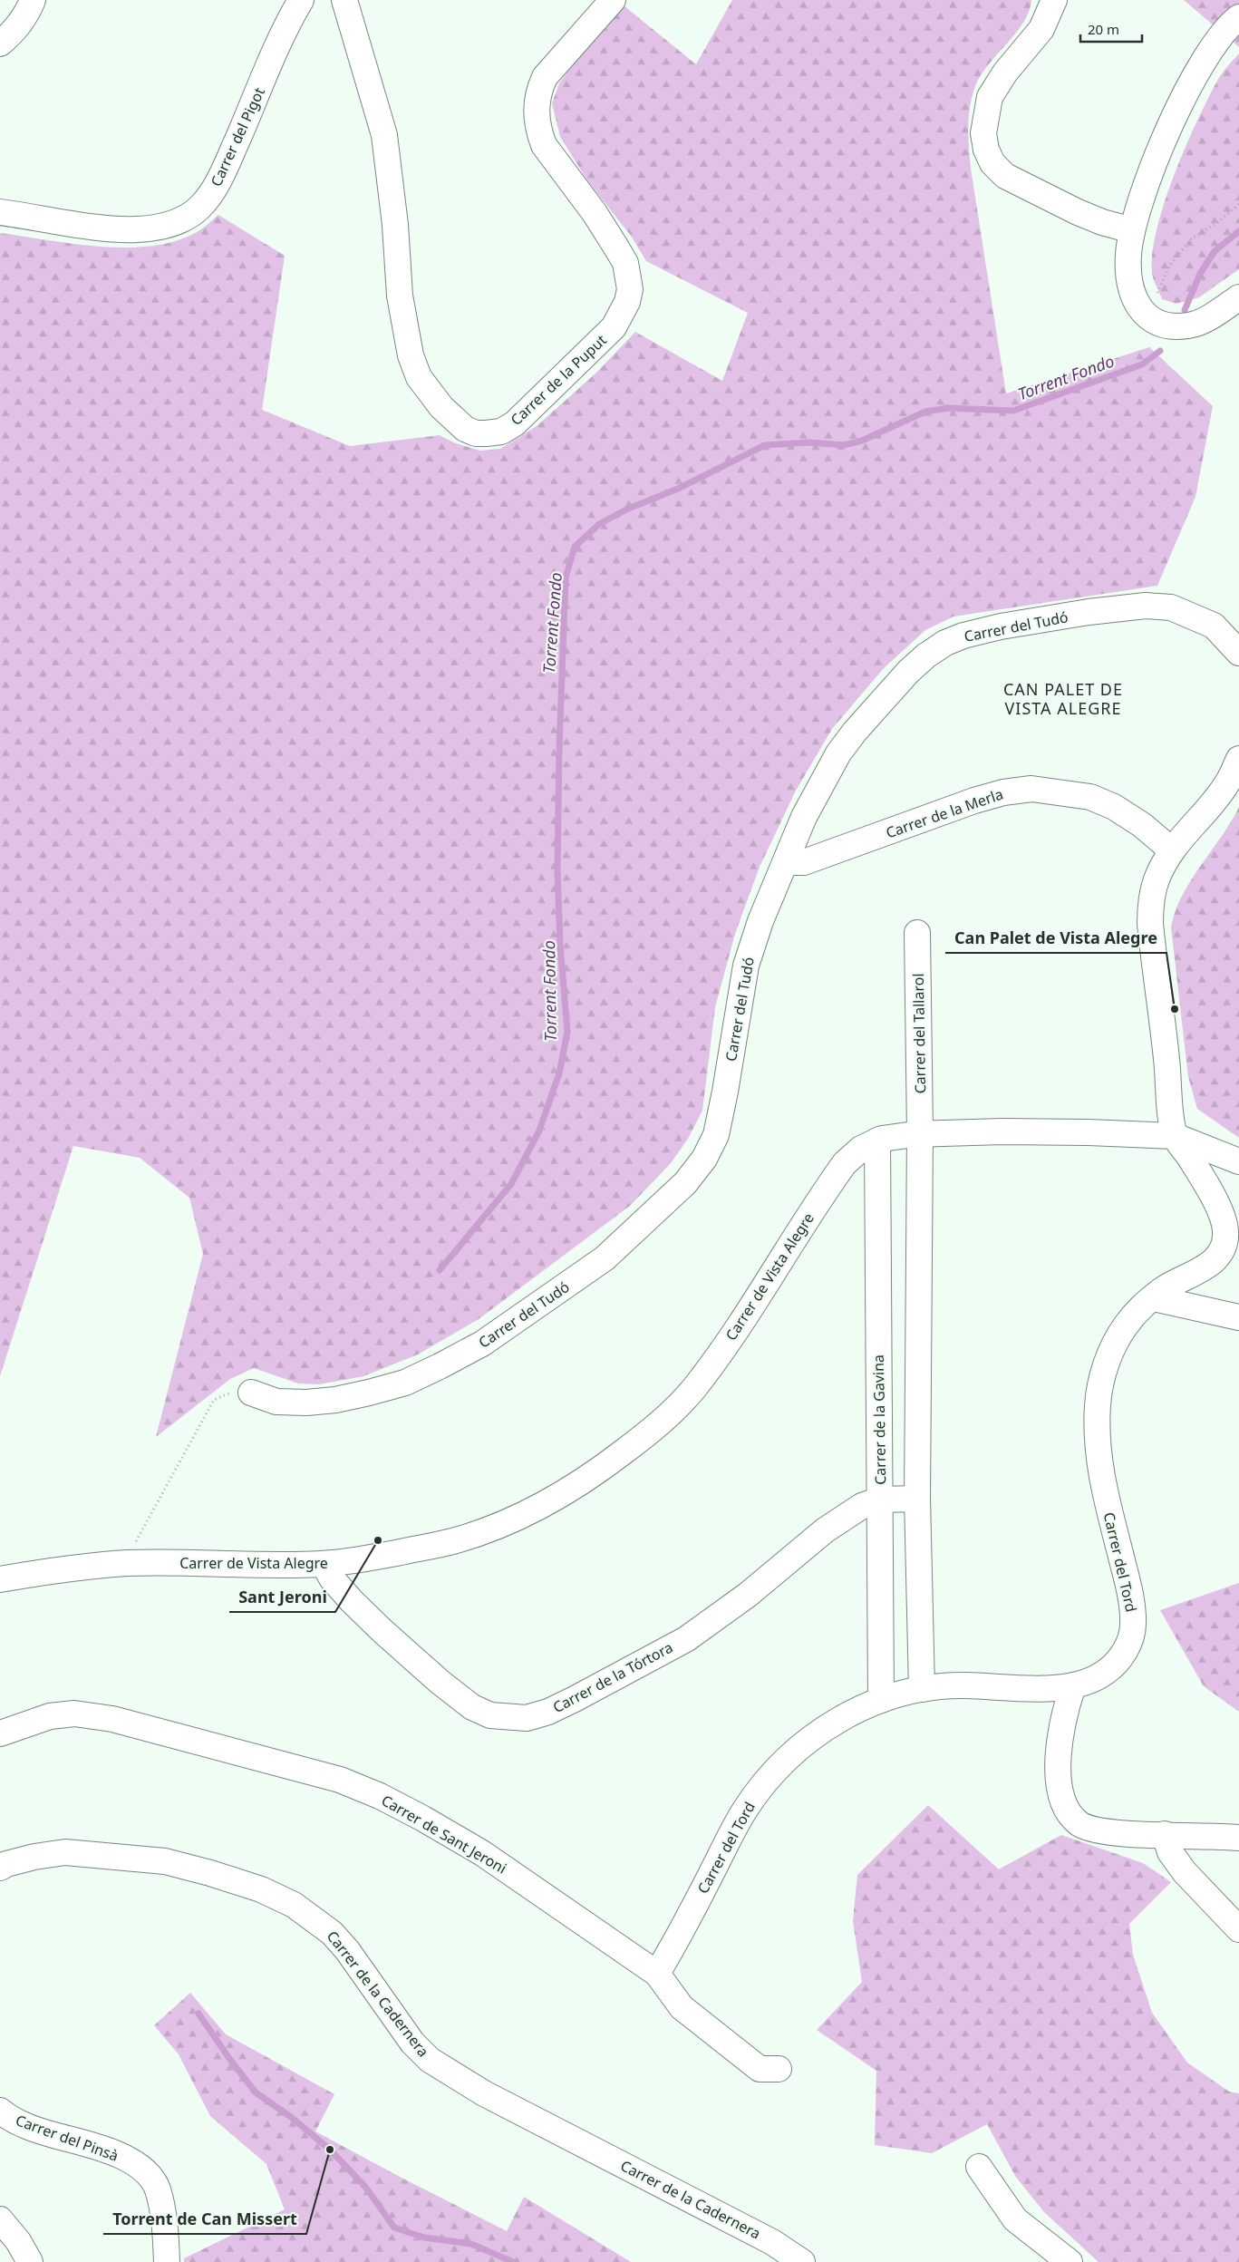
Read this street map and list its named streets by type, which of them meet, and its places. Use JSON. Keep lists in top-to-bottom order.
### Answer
{
  "streets": {
    "street": [
      "Carrer del Pigot",
      "Carrer de la Puput",
      "Carrer del Tudó",
      "Carrer de la Merla",
      "Carrer del Tallarol",
      "Carrer de Vista Alegre",
      "Carrer de la Gavina",
      "Carrer del Tord",
      "Carrer de la Tórtora",
      "Carrer de Sant Jeroni",
      "Carrer de la Cadernera",
      "Carrer del Pinsà"
    ]
  },
  "crossings": [
    ["Carrer del Tudó", "Carrer de la Merla"],
    ["Carrer del Tallarol", "Carrer de Vista Alegre"],
    ["Carrer de Vista Alegre", "Carrer de la Gavina"],
    ["Carrer de Vista Alegre", "Carrer del Tord"],
    ["Carrer de Vista Alegre", "Carrer de la Tórtora"],
    ["Carrer de la Gavina", "Carrer del Tord"],
    ["Carrer de la Gavina", "Carrer de la Tórtora"],
    ["Carrer del Tord", "Carrer de Sant Jeroni"]
  ],
  "districts": ["CAN PALET DE VISTA ALEGRE"],
  "water": ["Torrent Fondo"],
  "places": ["Can Palet de Vista Alegre", "Sant Jeroni", "Torrent de Can Missert"],
  "scale_bar": "20 m"
}
